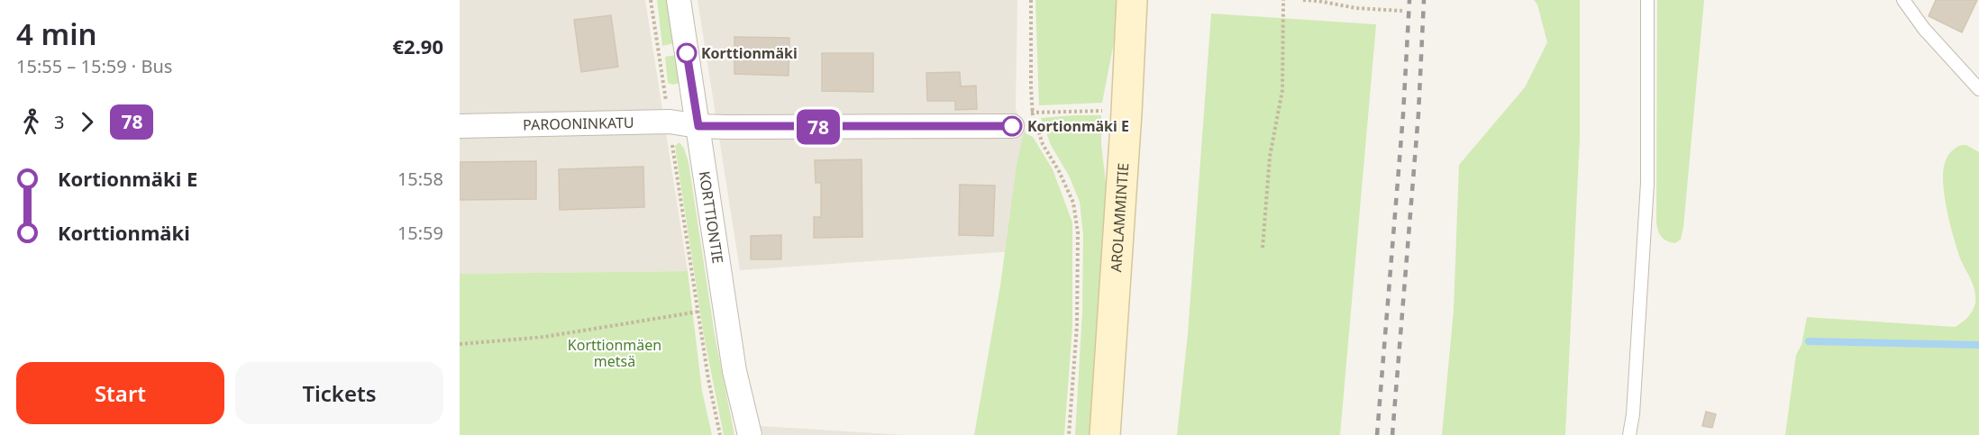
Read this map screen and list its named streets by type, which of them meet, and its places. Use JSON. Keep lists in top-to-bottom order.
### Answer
{
  "streets": {
    "street": ["PAROONINKATU", "KORTTIONTIE", "AROLAMMINTIE"]
  },
  "crossings": [
    ["PAROONINKATU", "KORTTIONTIE"]
  ],
  "parks": ["Korttionmäen metsä"],
  "places": ["Korttionmäki", "Kortionmäki E"],
  "lines": ["bus line 78"],
  "page": {
    "heading": ["4 min", "15:55 – 15:59 · Bus", "€2.90"],
    "on_map": "78",
    "legs": ["3", "78"],
    "list": [
      {
        "name": "Kortionmäki E",
        "value": "15:58"
      },
      {
        "name": "Korttionmäki",
        "value": "15:59"
      }
    ],
    "buttons": ["Start", "Tickets"]
  }
}
